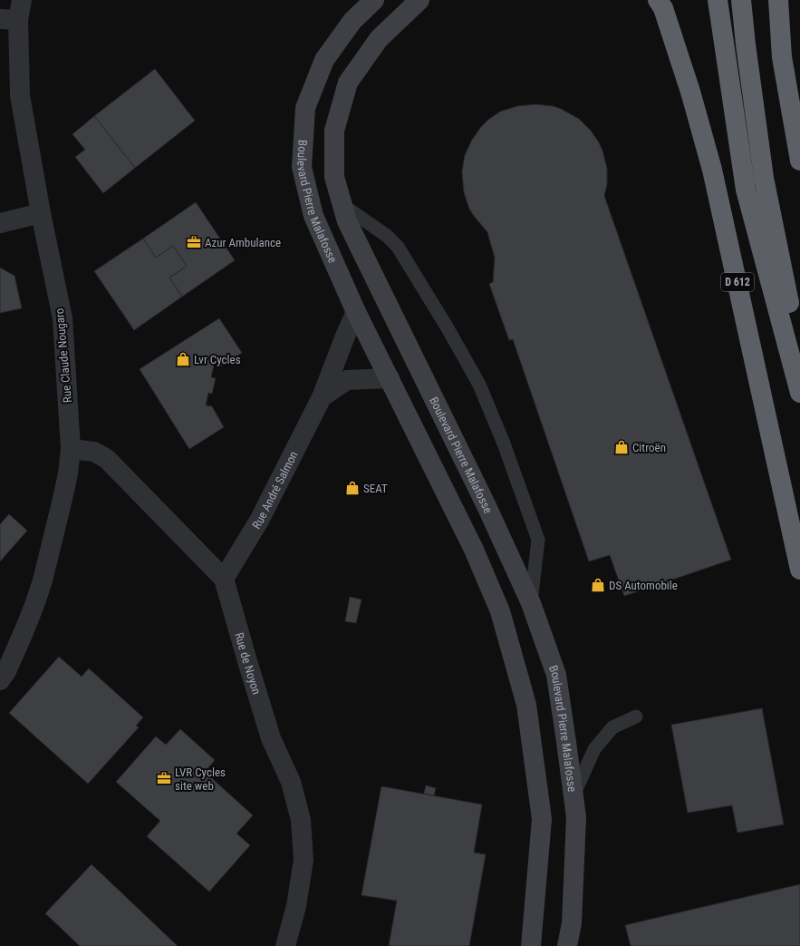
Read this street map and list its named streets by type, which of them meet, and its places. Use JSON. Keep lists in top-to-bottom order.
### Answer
{
  "streets": {
    "highway": ["D 612"],
    "street": [
      "Boulevard Pierre Malafosse",
      "Rue Claude Nougaro",
      "Rue André Salmon",
      "Rue de Noyon"
    ]
  },
  "crossings": [
    ["Boulevard Pierre Malafosse", "Rue André Salmon"],
    ["Rue Claude Nougaro", "Rue de Noyon"],
    ["Rue André Salmon", "Rue de Noyon"]
  ],
  "places": {
    "office": ["Azur Ambulance", "LVR Cycles site web"],
    "shop": [
      "Lvr Cycles",
      "Citroën",
      "SEAT",
      "DS Automobile"
    ]
  }
}
